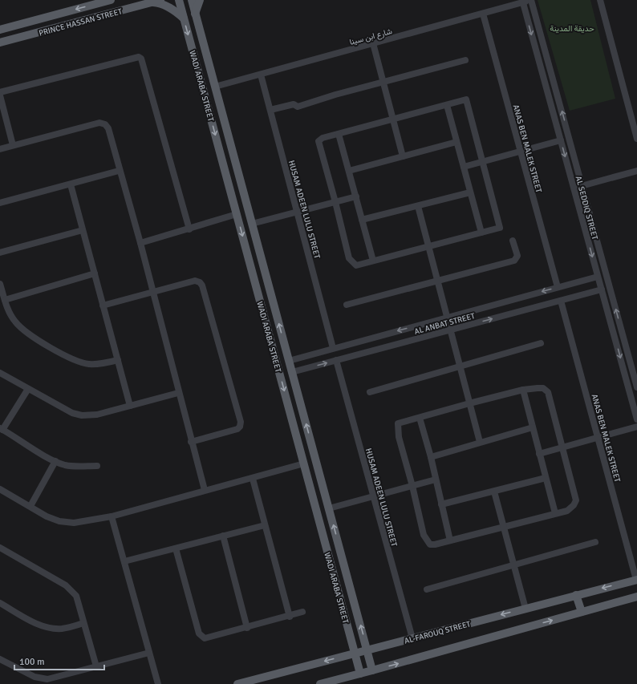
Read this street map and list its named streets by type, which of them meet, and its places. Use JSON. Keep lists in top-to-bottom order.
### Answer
{
  "streets": {
    "main road": ["PRINCE HASSAN STREET", "WADI ARABA STREET", "AL-FAROUQ STREET"],
    "street": [
      "شارع ابن سينا",
      "ANAS BEN MALEK STREET",
      "AL SEDDIQ STREET",
      "HUSAM ADEEN LULU STREET",
      "AL ANBAT STREET"
    ]
  },
  "crossings": [
    ["شارع ابن سينا", "WADI ARABA STREET"],
    ["شارع ابن سينا", "ANAS BEN MALEK STREET"],
    ["شارع ابن سينا", "AL SEDDIQ STREET"],
    ["شارع ابن سينا", "HUSAM ADEEN LULU STREET"],
    ["WADI ARABA STREET", "AL ANBAT STREET"],
    ["WADI ARABA STREET", "AL-FAROUQ STREET"],
    ["ANAS BEN MALEK STREET", "AL ANBAT STREET"],
    ["ANAS BEN MALEK STREET", "AL-FAROUQ STREET"],
    ["AL SEDDIQ STREET", "AL ANBAT STREET"],
    ["HUSAM ADEEN LULU STREET", "AL ANBAT STREET"],
    ["HUSAM ADEEN LULU STREET", "AL-FAROUQ STREET"]
  ],
  "parks": ["حديقة المدينة"],
  "scale_bar": "100 m"
}
